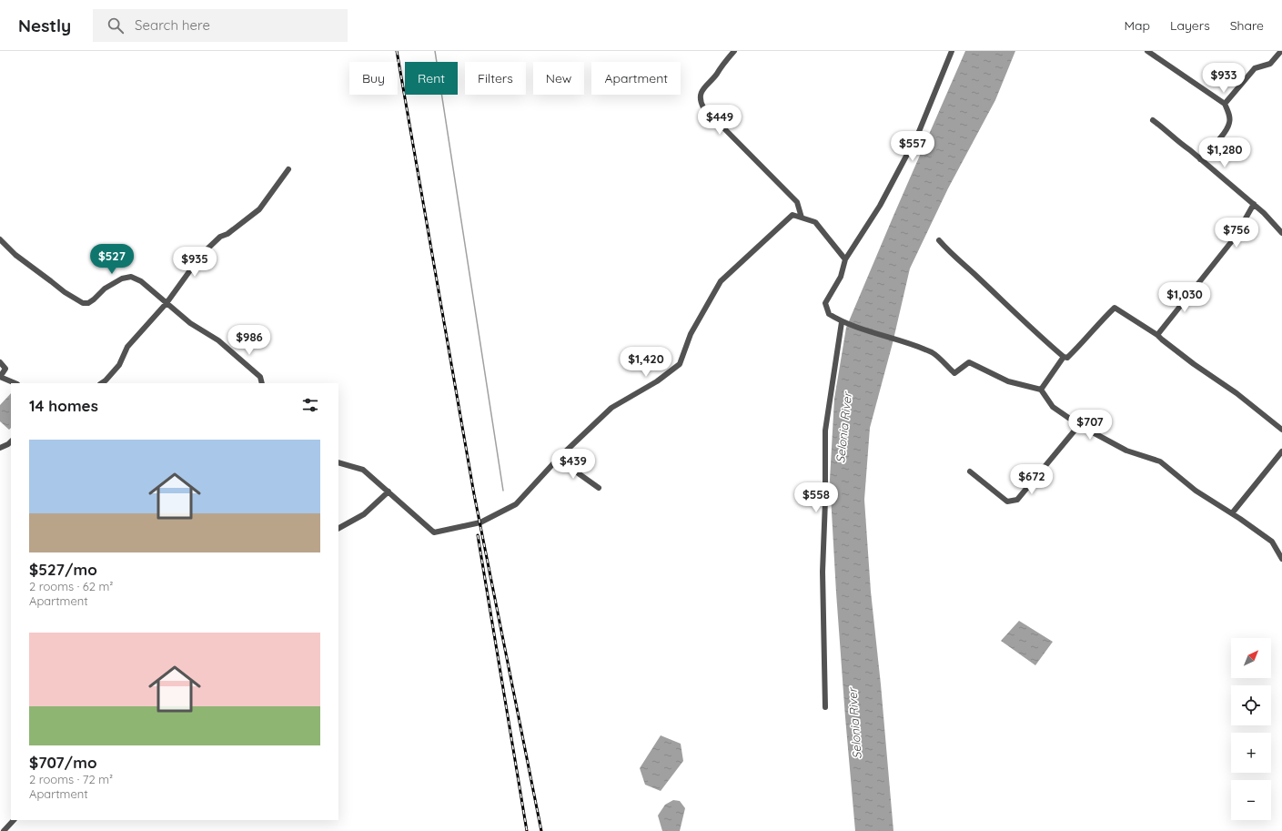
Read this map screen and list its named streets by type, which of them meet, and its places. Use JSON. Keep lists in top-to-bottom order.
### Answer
{
  "water": ["Selonia River"],
  "north": "top right",
  "page": {
    "header": "Nestly",
    "search": "Search here",
    "nav": ["Map", "Layers", "Share"],
    "chip": [
      "Buy",
      "Rent",
      "Filters",
      "New",
      "Apartment"
    ],
    "price": [
      "$933",
      "$449",
      "$557",
      "$1,280",
      "$756",
      "$527",
      "$935",
      "$1,030",
      "$986",
      "$1,420",
      "$707",
      "$439",
      "$672",
      "$558"
    ],
    "heading": "14 homes",
    "list": [
      {
        "name": "$527/mo",
        "note": "2 rooms · 62 m² · Apartment"
      },
      {
        "name": "$707/mo",
        "note": "2 rooms · 72 m² · Apartment"
      }
    ],
    "map_buttons": ["+", "−"]
  }
}
